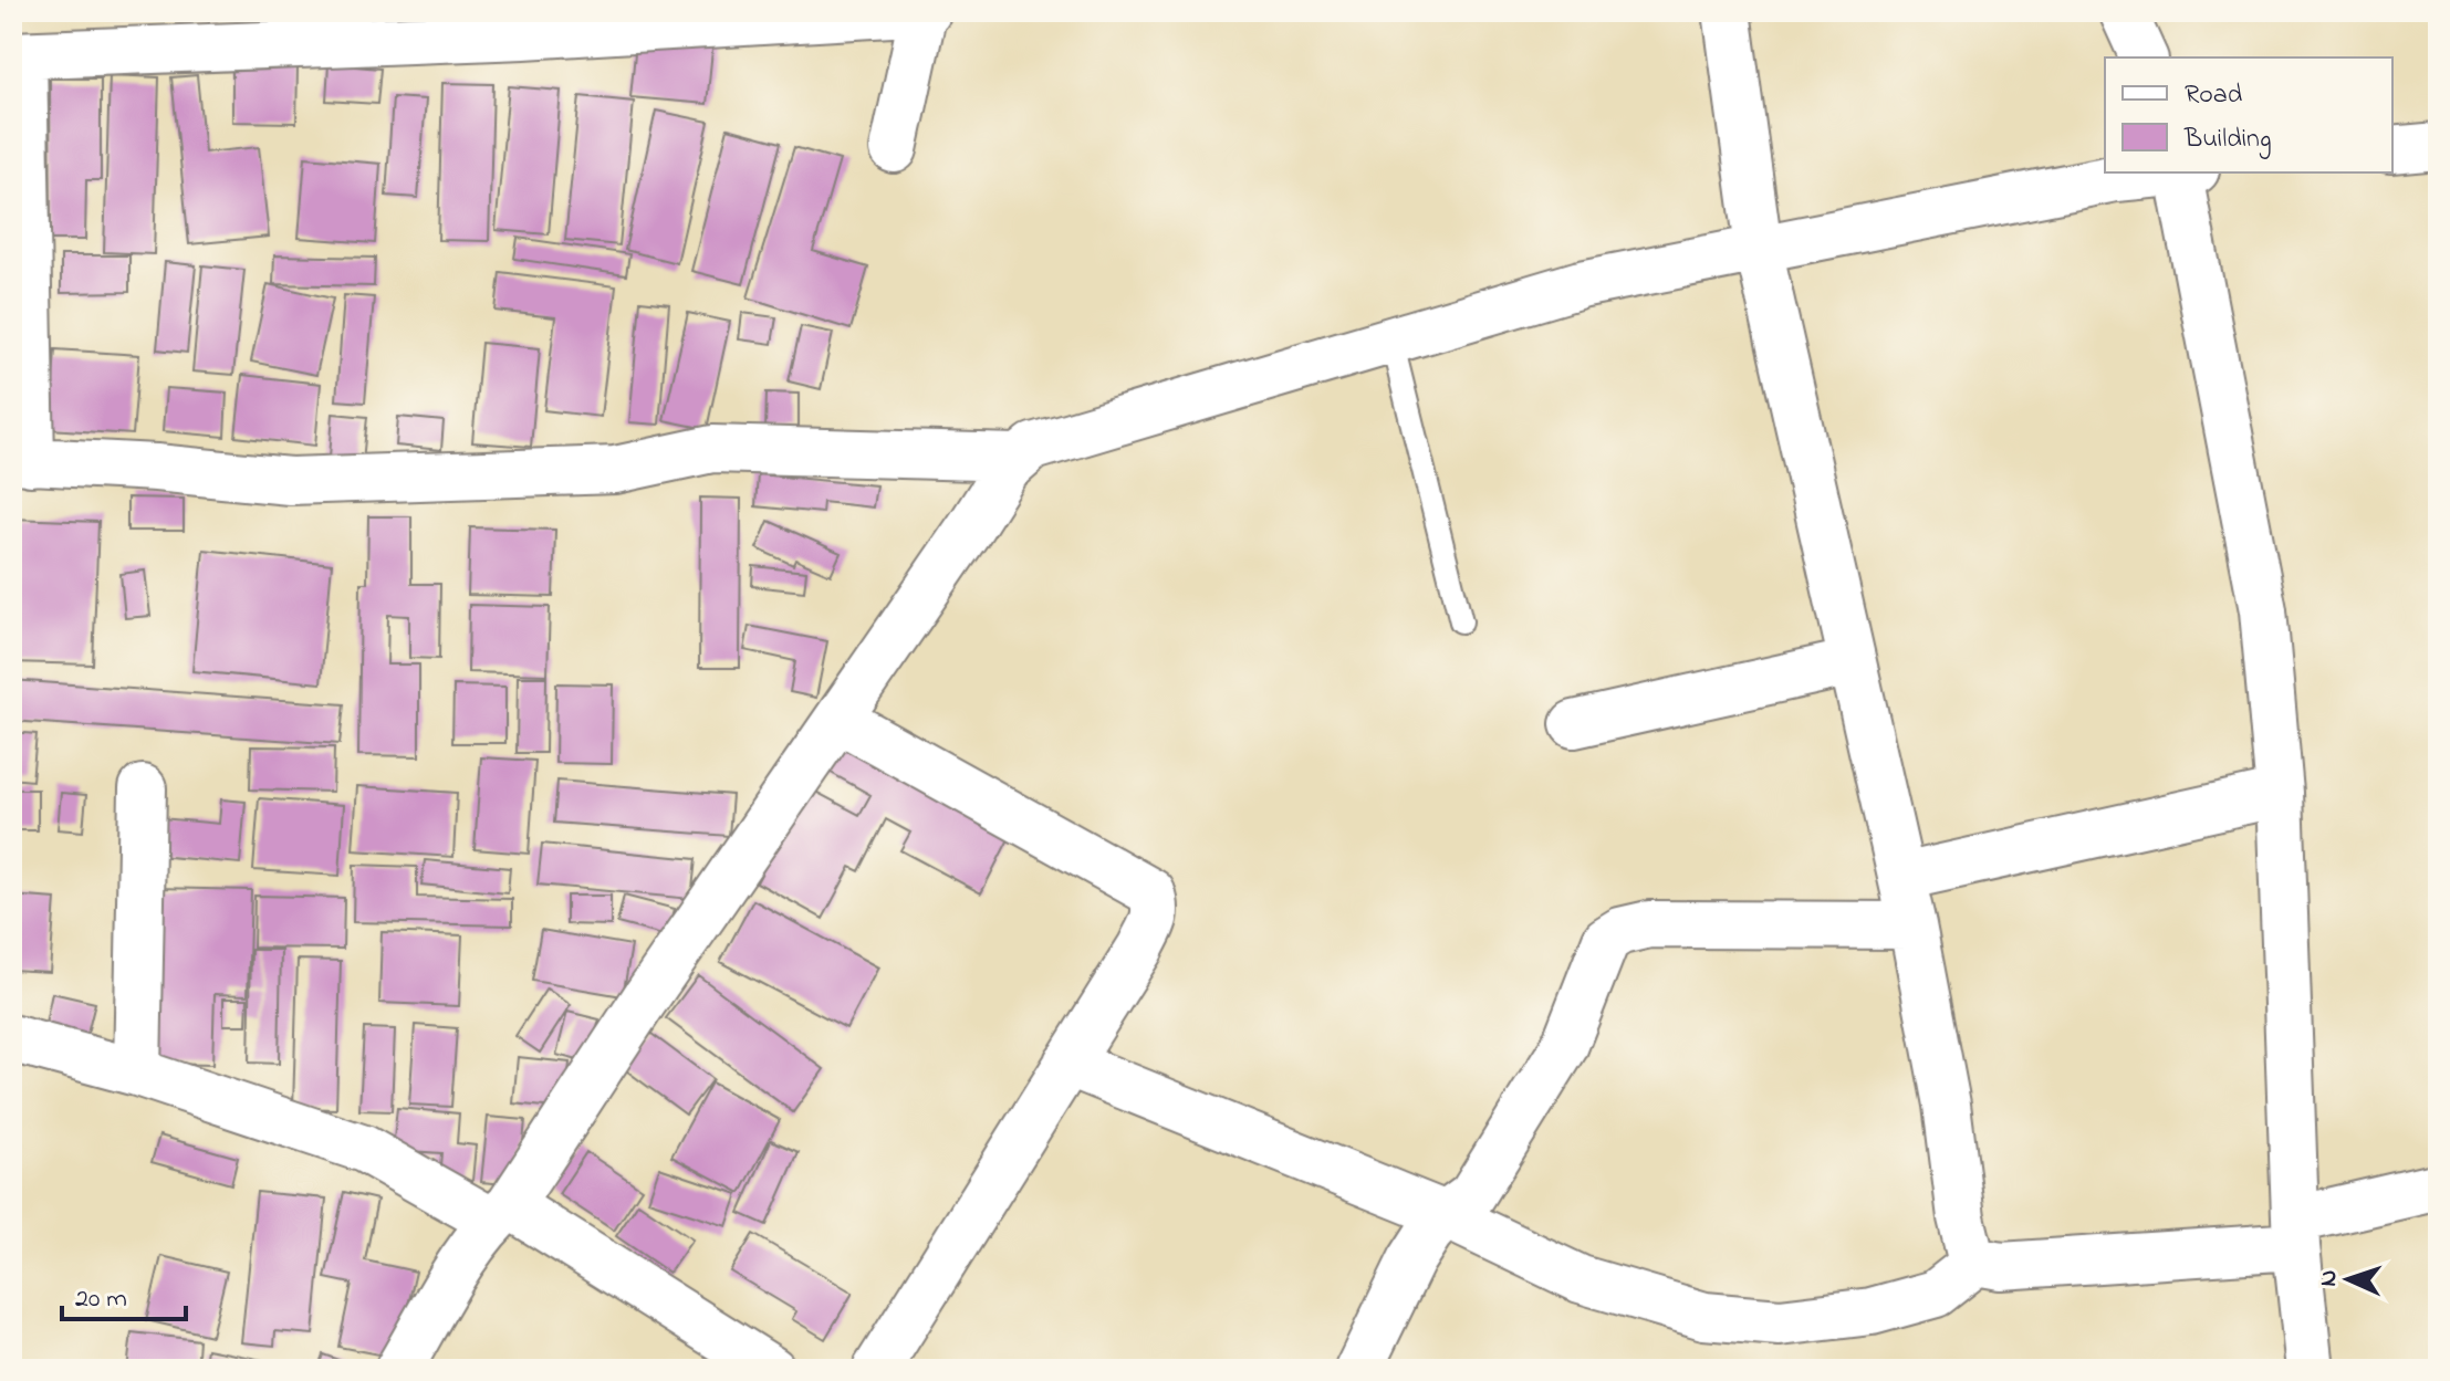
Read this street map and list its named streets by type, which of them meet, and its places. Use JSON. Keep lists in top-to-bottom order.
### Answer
{
  "legend": ["Road", "Building"],
  "scale_bar": "20 m",
  "north": "left"
}
